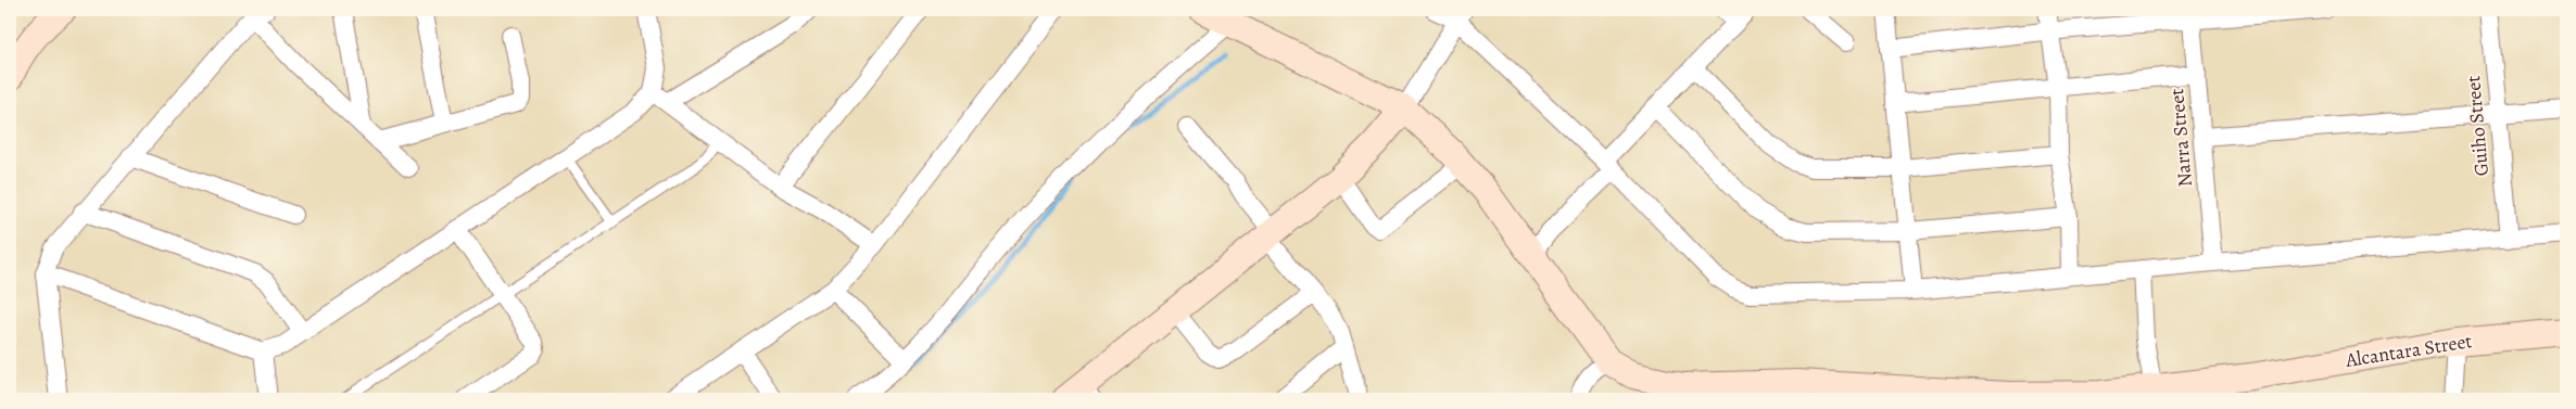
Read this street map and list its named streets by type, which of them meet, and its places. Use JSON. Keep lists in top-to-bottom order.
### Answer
{
  "streets": {
    "street": ["Guiho Street", "Narra Street", "Alcantara Street"]
  }
}
